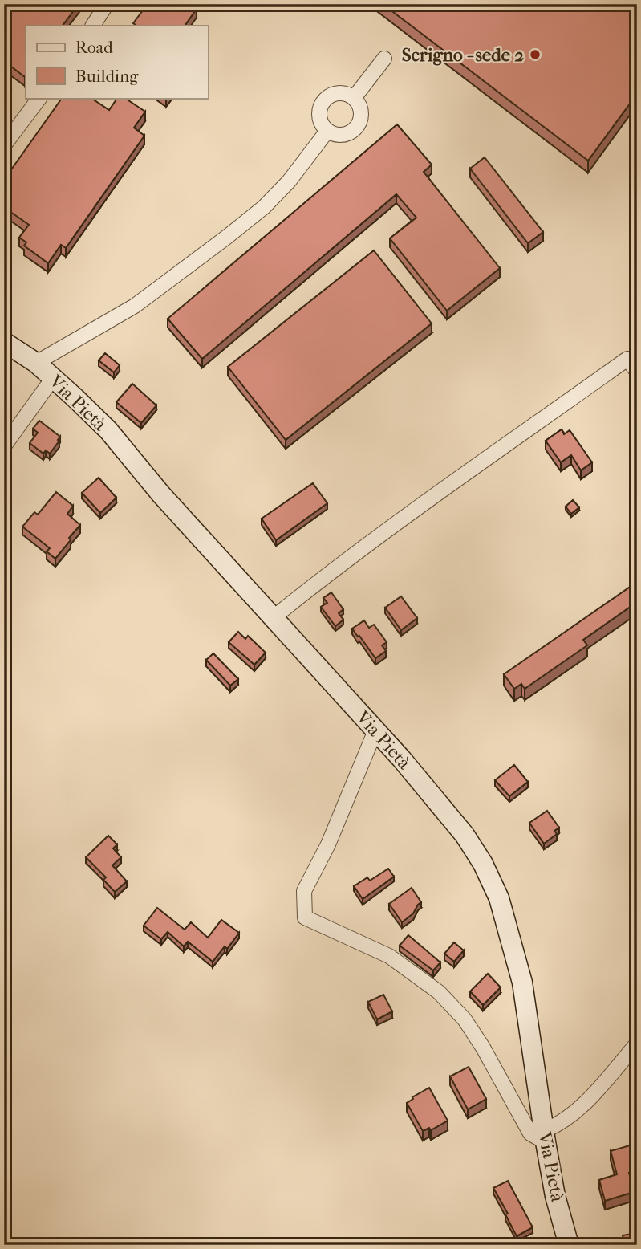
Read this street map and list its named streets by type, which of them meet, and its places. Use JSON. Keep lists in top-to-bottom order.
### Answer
{
  "streets": {
    "street": ["Via Pietà"]
  },
  "places": ["Scrigno - sede 2"],
  "legend": ["Road", "Building"]
}
